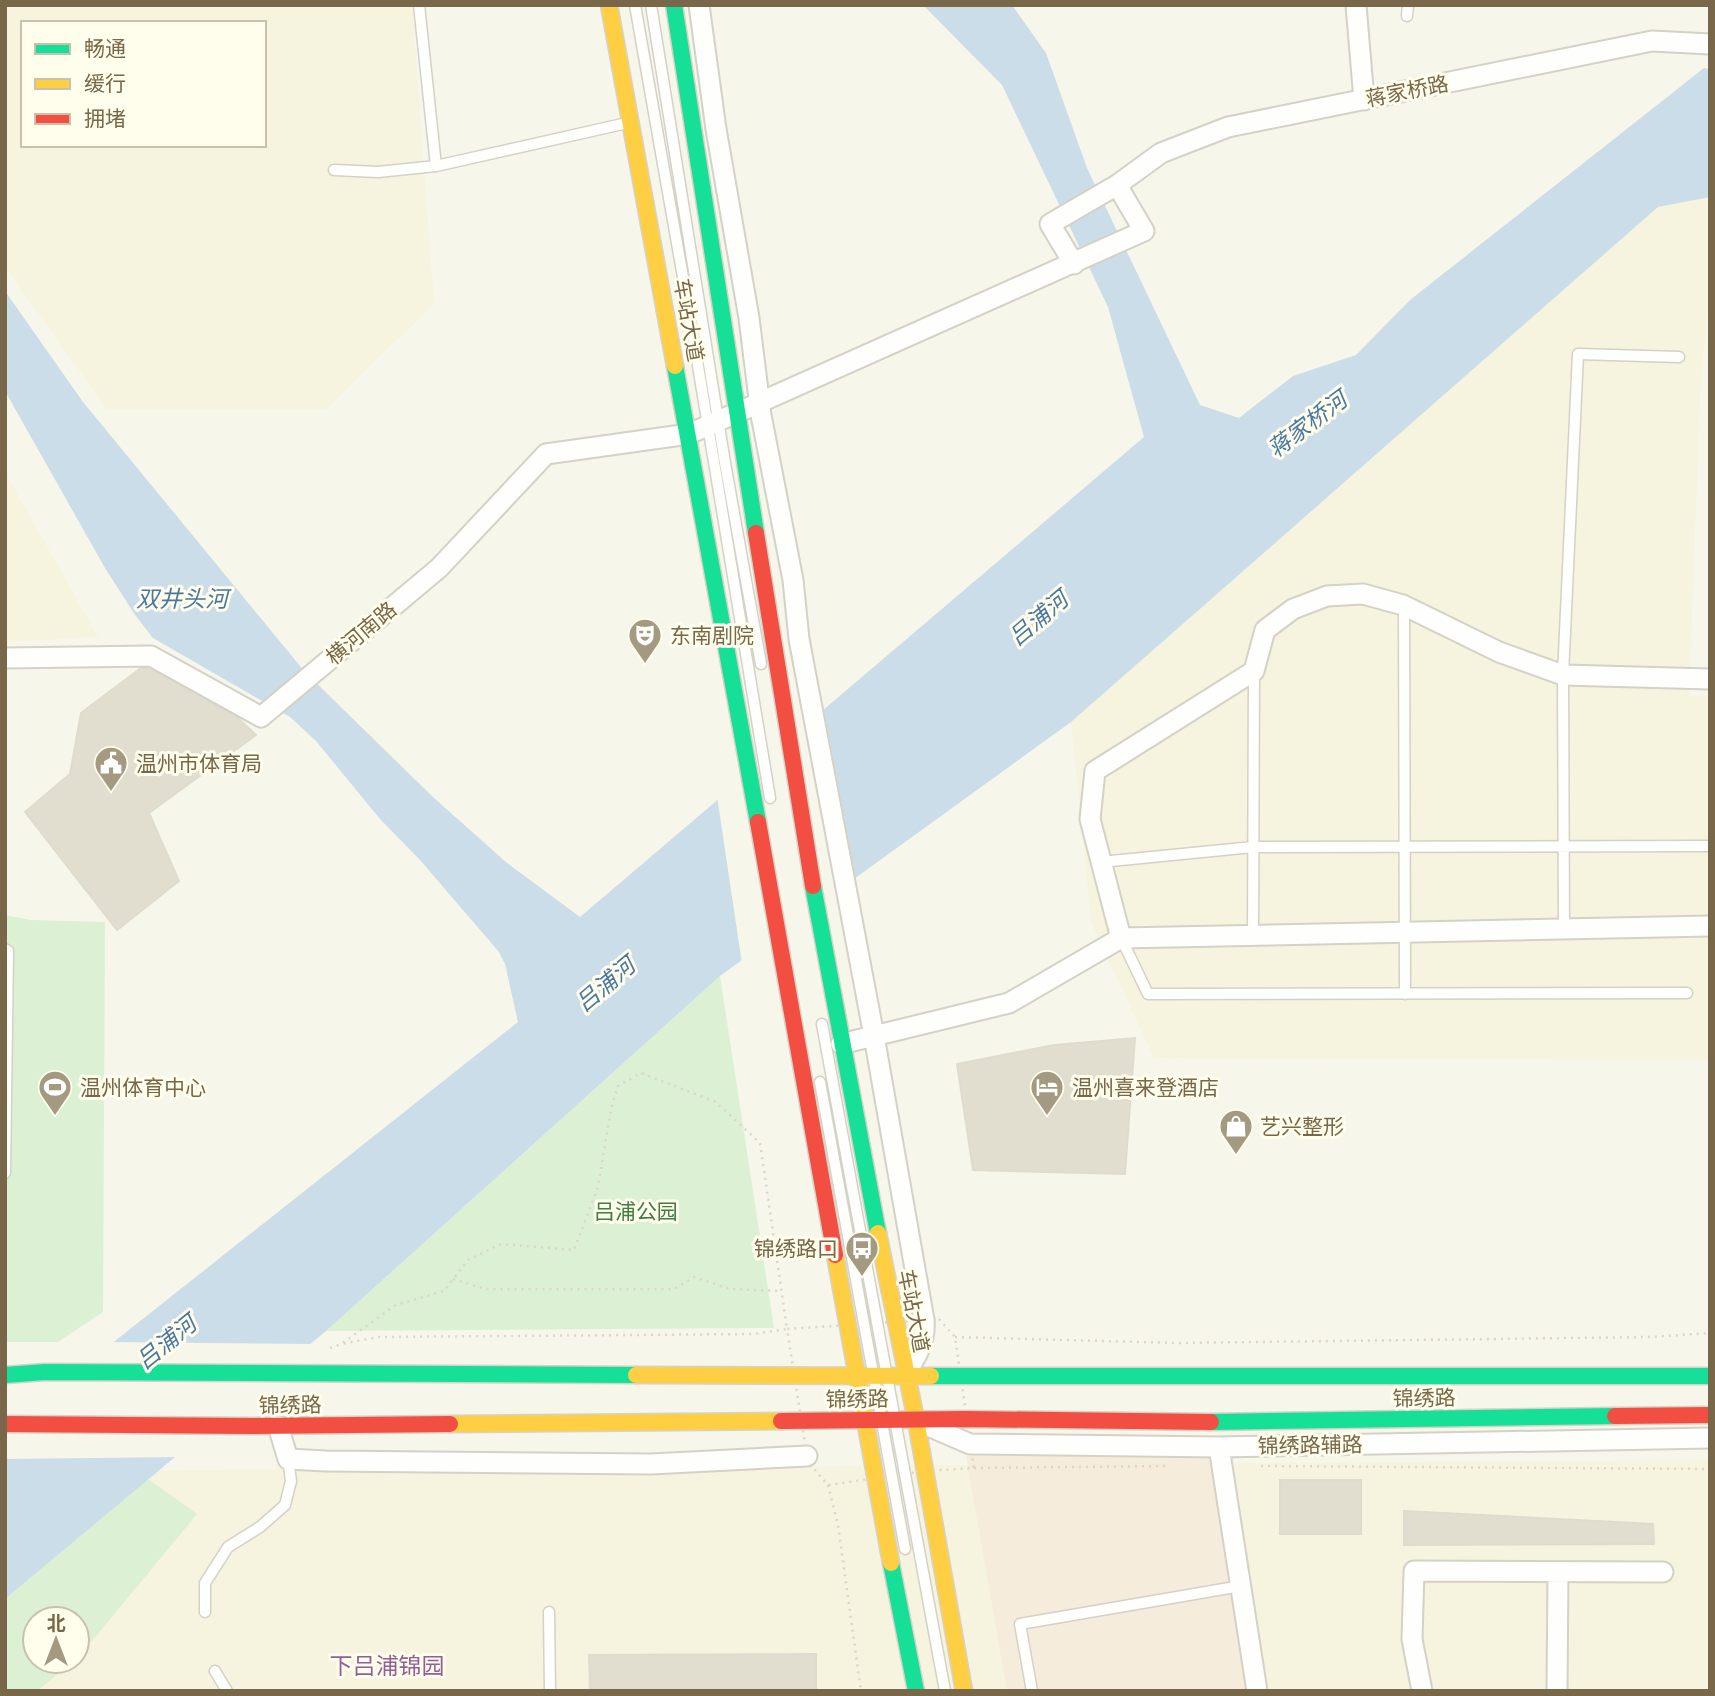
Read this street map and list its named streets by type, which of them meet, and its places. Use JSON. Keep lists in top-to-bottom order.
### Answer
{
  "streets": {
    "main road": ["车站大道", "锦绣路"],
    "street": ["蒋家桥路", "横河南路", "锦绣路辅路"]
  },
  "crossings": [
    ["蒋家桥路", "横河南路"],
    ["车站大道", "横河南路"],
    ["车站大道", "锦绣路"],
    ["车站大道", "锦绣路辅路"],
    ["锦绣路", "锦绣路辅路"]
  ],
  "districts": ["下吕浦锦园"],
  "water": ["蒋家桥河", "双井头河", "吕浦河"],
  "parks": ["吕浦公园"],
  "places": {
    "theatre": ["东南剧院"],
    "public building": ["温州市体育局"],
    "sports": ["温州体育中心"],
    "hotel": ["温州喜来登酒店"],
    "shop": ["艺兴整形"],
    "bus stop": ["锦绣路口"]
  },
  "legend": ["畅通", "缓行", "拥堵"],
  "north": "top"
}
